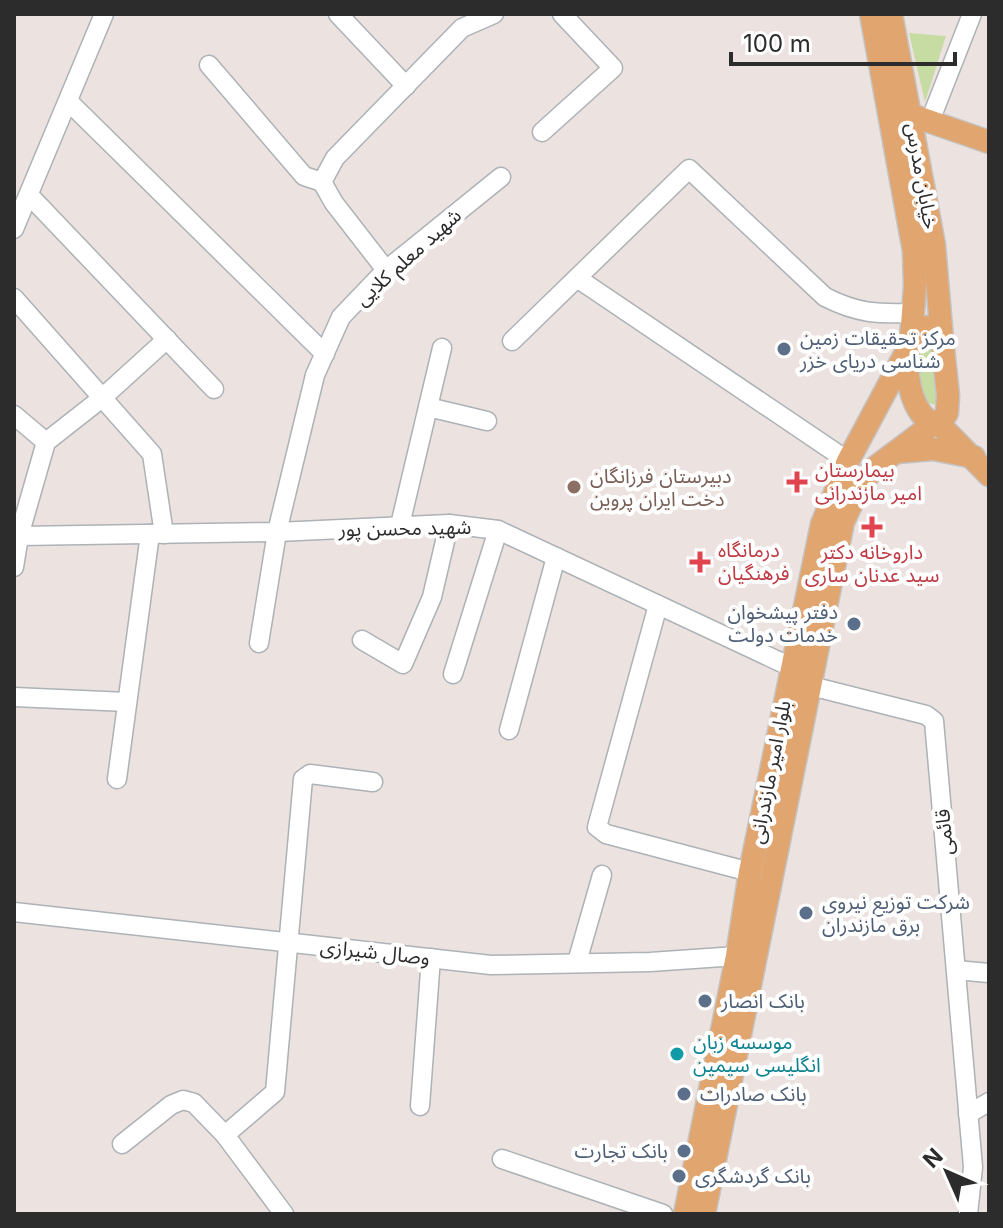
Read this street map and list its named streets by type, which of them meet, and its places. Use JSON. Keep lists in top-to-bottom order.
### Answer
{
  "streets": {
    "main road": ["خیابان مدرس", "بلوار امیر مازندرانی"],
    "street": [
      "شهید معلم کلایی",
      "شهید محسن پور",
      "قائمی",
      "وصال شیرازی"
    ]
  },
  "crossings": [
    ["خیابان مدرس", "بلوار امیر مازندرانی"],
    ["شهید معلم کلایی", "شهید محسن پور"],
    ["شهید محسن پور", "بلوار امیر مازندرانی"],
    ["بلوار امیر مازندرانی", "قائمی"],
    ["بلوار امیر مازندرانی", "وصال شیرازی"]
  ],
  "places": {
    "other": [
      "مرکز تحقیقات زمین شناسی دریای خزر",
      "دبیرستان فرزانگان دخت ایران پروین",
      "دفتر پیشخوان خدمات دولت",
      "شرکت توزیع نیروی برق مازندران",
      "بانک انصار",
      "موسسه زبان انگلیسی سیمین",
      "بانک صادرات",
      "بانک تجارت",
      "بانک گردشگری"
    ],
    "health": ["بیمارستان امیر مازندرانی", "داروخانه دکتر سید عدنان ساری", "درمانگاه فرهنگیان"]
  },
  "scale_bar": "100 m",
  "north": "top left"
}
